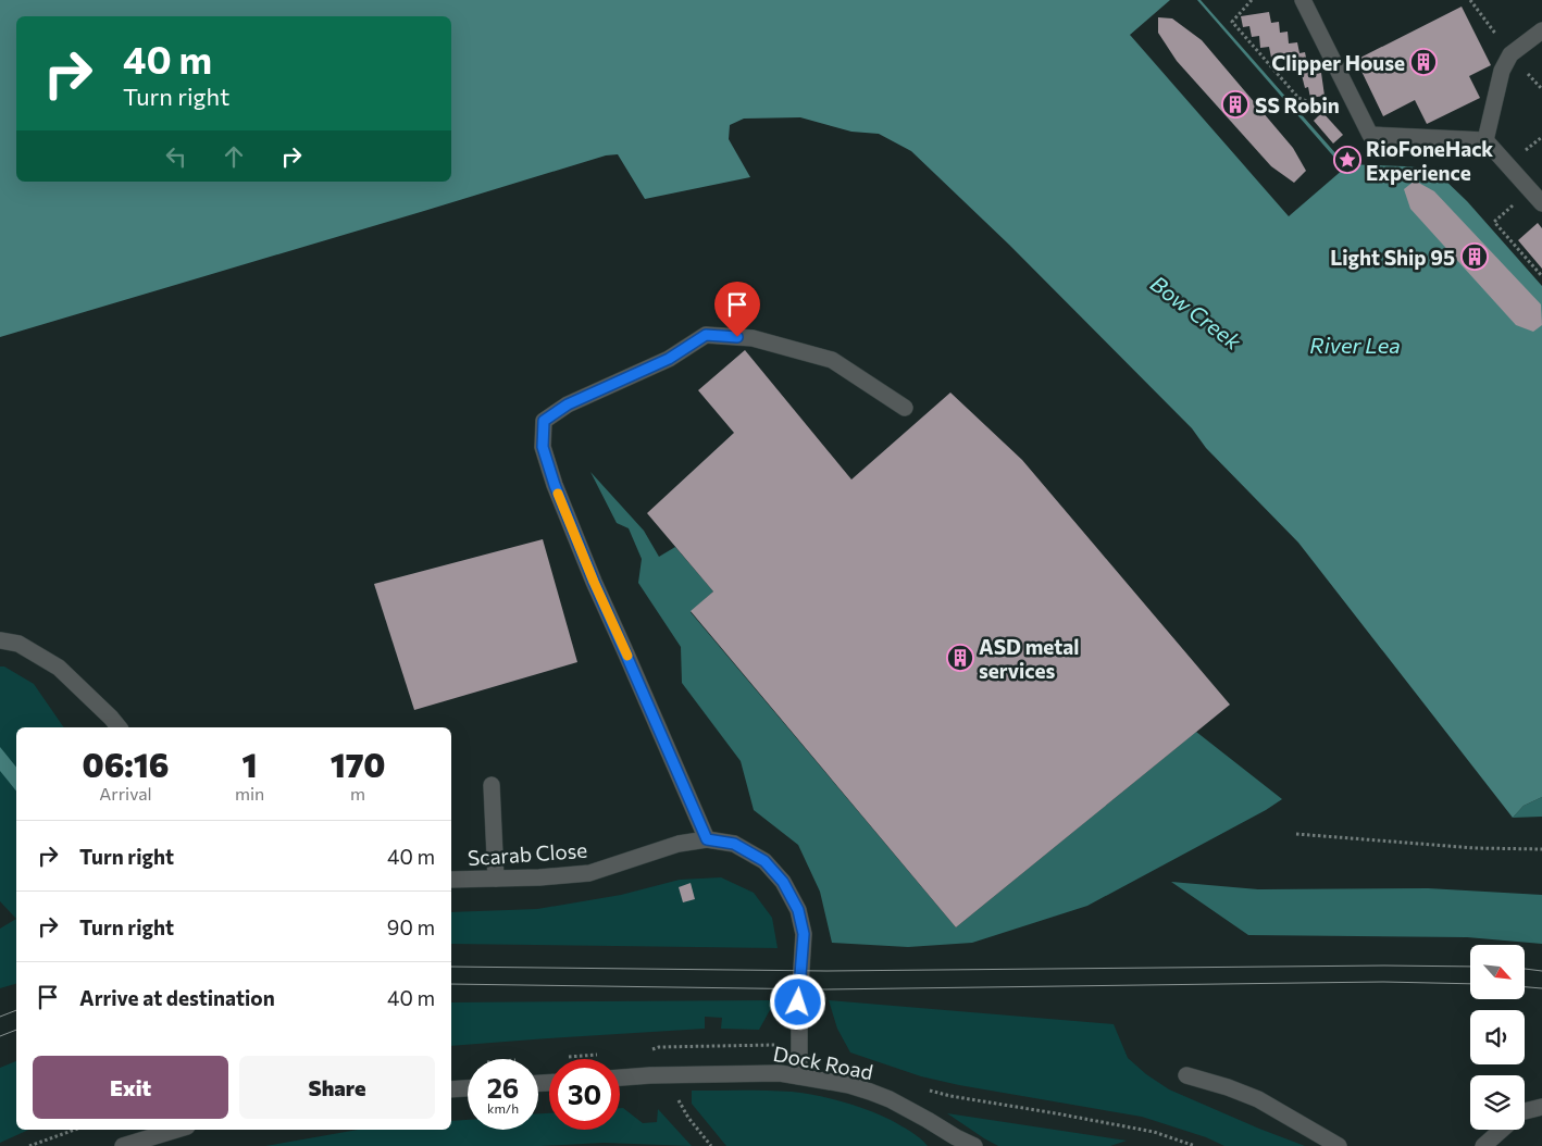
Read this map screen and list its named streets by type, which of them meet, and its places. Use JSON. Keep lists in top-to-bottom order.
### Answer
{
  "streets": {
    "street": ["Scarab Close", "Dock Road"]
  },
  "crossings": [
    ["Scarab Close", "Dock Road"]
  ],
  "water": ["Bow Creek", "River Lea"],
  "places": {
    "building": [
      "Clipper House",
      "SS Robin",
      "Light Ship 95",
      "ASD metal services"
    ],
    "place": ["RioFoneHack Experience"]
  },
  "north": "bottom right",
  "page": {
    "turn": ["40 m", "Turn right"],
    "eta": [
      "06:16",
      "Arrival",
      "1",
      "min",
      "170",
      "m"
    ],
    "list": [
      {
        "name": "Turn right",
        "value": "40 m"
      },
      {
        "name": "Turn right",
        "value": "90 m"
      },
      {
        "name": "Arrive at destination",
        "value": "40 m"
      }
    ],
    "buttons": ["Exit", "Share"],
    "speed": "26 km/h",
    "limit": "30"
  }
}
